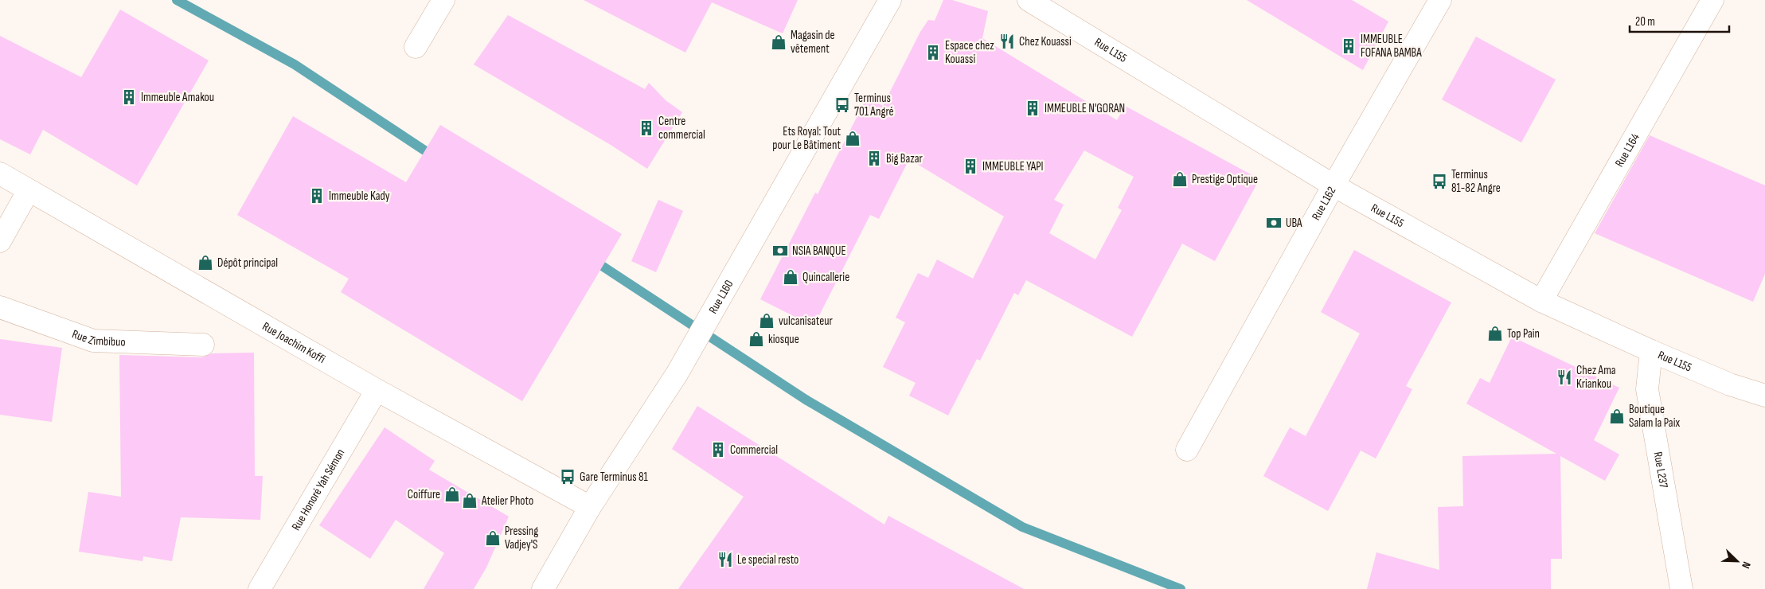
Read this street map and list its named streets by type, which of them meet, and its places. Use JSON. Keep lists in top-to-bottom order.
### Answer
{
  "streets": {
    "street": [
      "Rue L155",
      "Rue L164",
      "Rue L162",
      "Rue L160",
      "Rue Zimbibuo",
      "Rue Joachim Koffi",
      "Rue L237",
      "Rue Honoré Yah Sémon"
    ]
  },
  "crossings": [
    ["Rue L155", "Rue L164"],
    ["Rue L155", "Rue L162"],
    ["Rue L155", "Rue L237"],
    ["Rue L160", "Rue Joachim Koffi"],
    ["Rue Joachim Koffi", "Rue Honoré Yah Sémon"]
  ],
  "places": {
    "restaurant": ["Chez Kouassi", "Chez Ama Kriankou", "Le special resto"],
    "shop": [
      "Magasin de vêtement",
      "Ets Royal: Tout pour Le Bâtiment",
      "Prestige Optique",
      "Dépôt principal",
      "Quincallerie",
      "vulcanisateur",
      "Top Pain",
      "kiosque",
      "Boutique Salam la Paix",
      "Coiffure",
      "Atelier Photo",
      "Pressing Vadjey'S"
    ],
    "building": [
      "IMMEUBLE FOFANA BAMBA",
      "Espace chez Kouassi",
      "Immeuble Amakou",
      "IMMEUBLE N'GORAN",
      "Centre commercial",
      "Big Bazar",
      "IMMEUBLE YAPI",
      "Immeuble Kady",
      "Commercial"
    ],
    "bus stop": ["Terminus 701 Angré", "Terminus 81-82 Angre", "Gare Terminus 81"],
    "bank": ["UBA", "NSIA BANQUE"]
  },
  "scale_bar": "20 m",
  "north": "bottom right"
}
